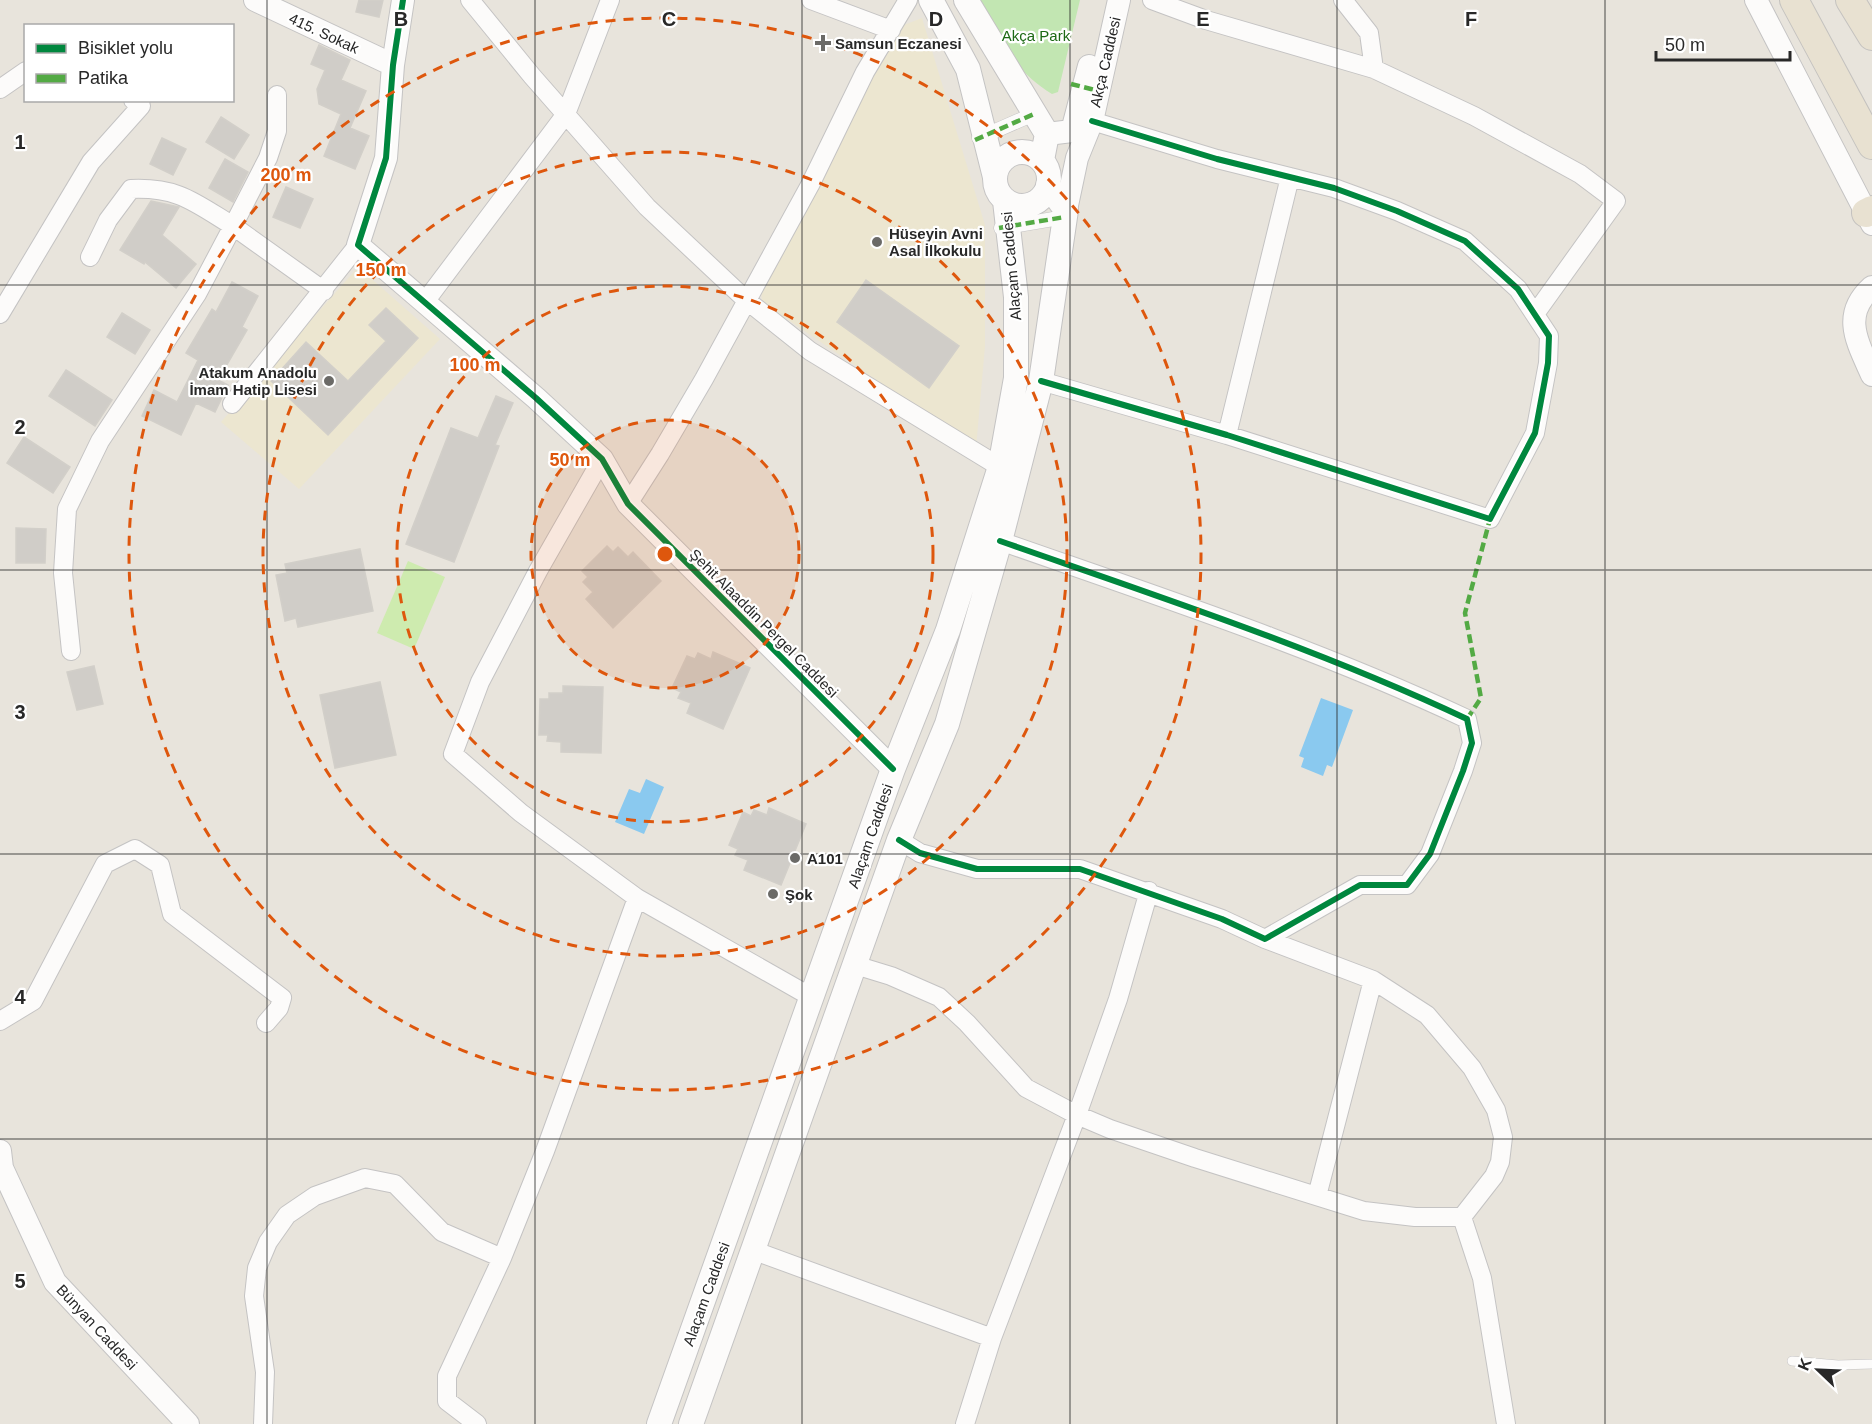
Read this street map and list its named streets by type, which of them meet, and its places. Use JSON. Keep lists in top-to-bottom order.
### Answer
{
  "streets": {
    "main road": ["Alaçam Caddesi"],
    "street": [
      "415. Sokak",
      "Akça Caddesi",
      "Şehit Alaaddin Pergel Caddesi",
      "Bünyan Caddesi"
    ]
  },
  "crossings": [
    ["Akça Caddesi", "Alaçam Caddesi"],
    ["Alaçam Caddesi", "Şehit Alaaddin Pergel Caddesi"]
  ],
  "parks": ["Akça Park"],
  "places": {
    "health": ["Samsun Eczanesi"],
    "other": [
      "Hüseyin Avni Asal İlkokulu",
      "Atakum Anadolu İmam Hatip Lisesi",
      "A101",
      "Şok"
    ]
  },
  "legend": ["Bisiklet yolu", "Patika"],
  "scale_bar": "50 m",
  "north": "top left",
  "grid": {
    "columns": [
      "B",
      "C",
      "D",
      "E",
      "F"
    ],
    "rows": [
      "1",
      "2",
      "3",
      "4",
      "5"
    ]
  },
  "rings": [
    "200 m",
    "150 m",
    "100 m",
    "50 m"
  ]
}
